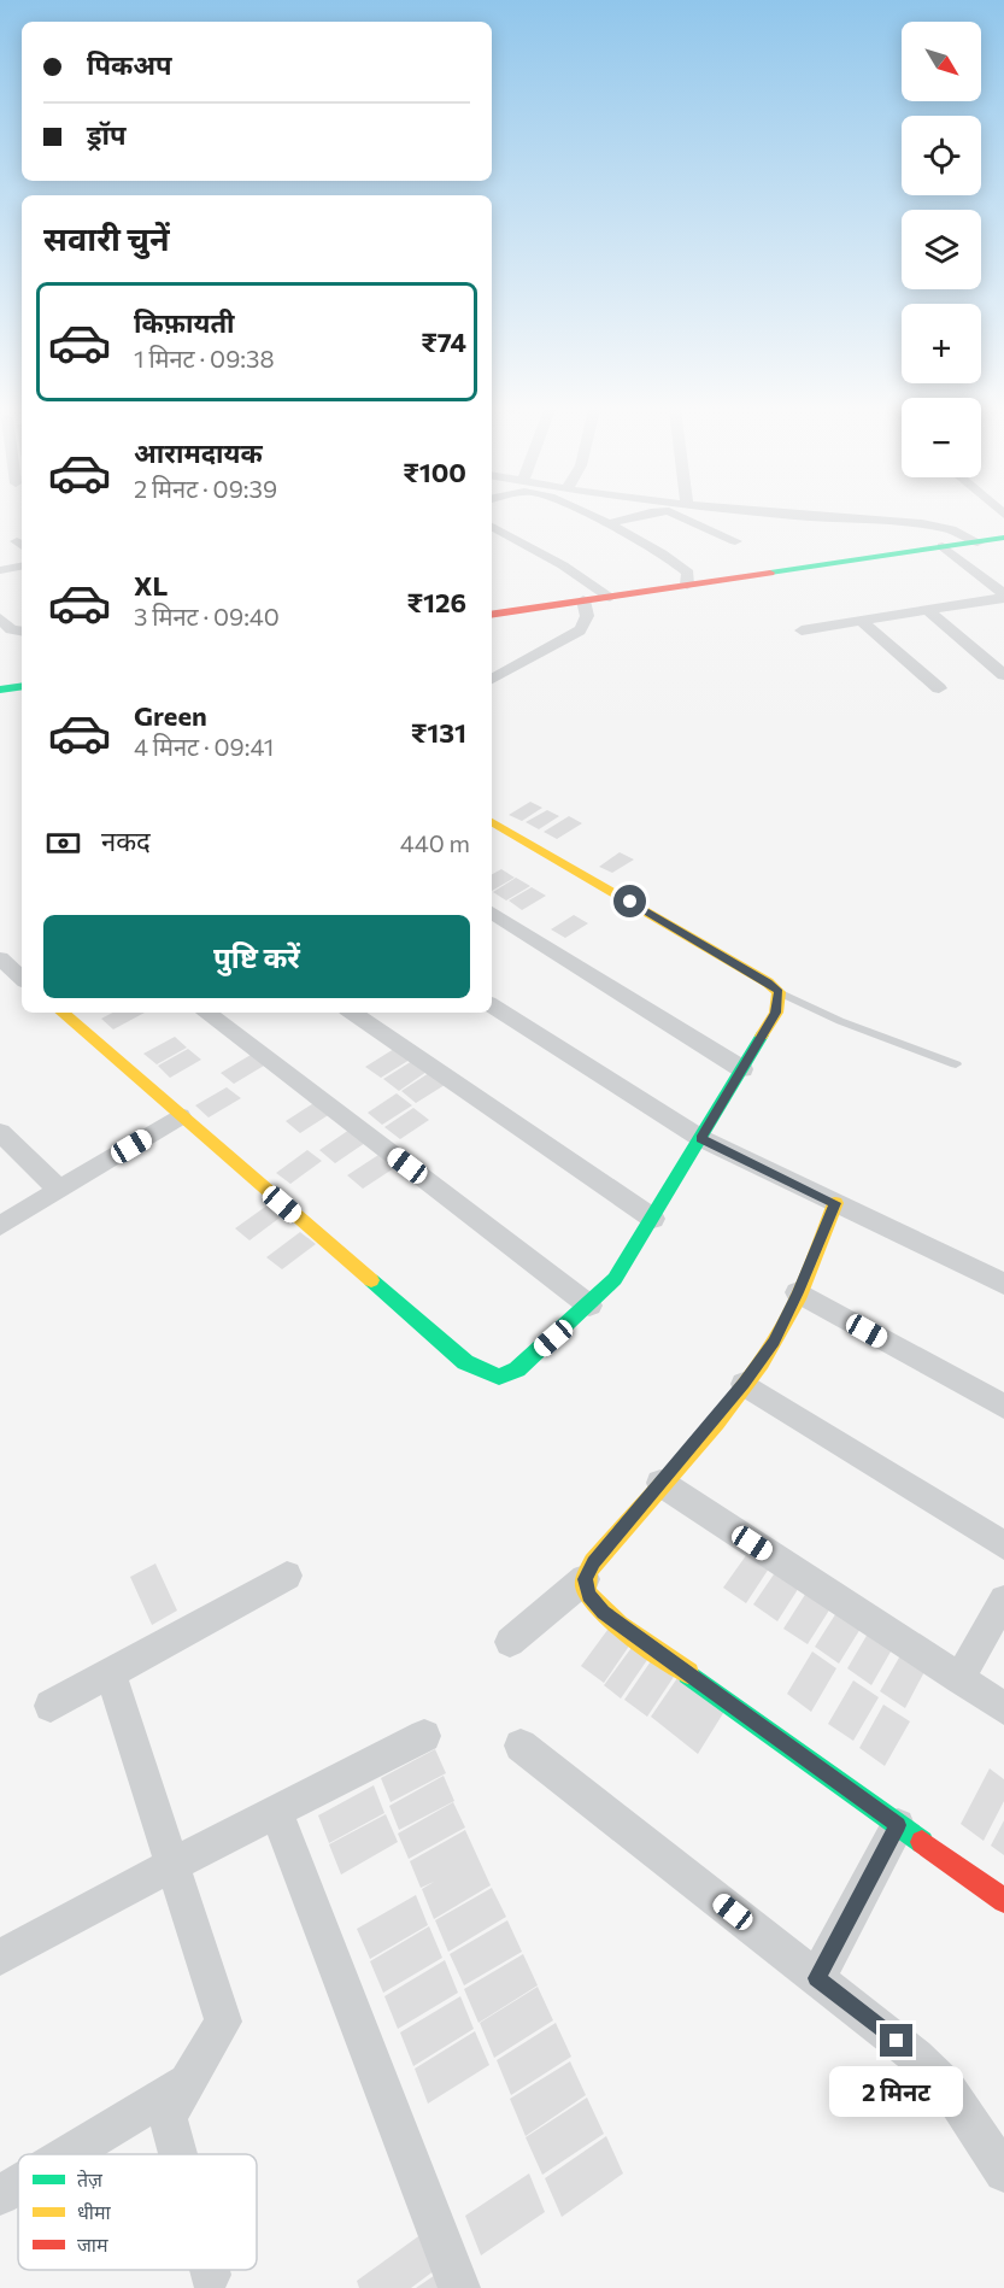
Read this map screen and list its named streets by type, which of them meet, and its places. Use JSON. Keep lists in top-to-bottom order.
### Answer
{
  "legend": ["तेज़", "धीमा", "जाम"],
  "north": "bottom right",
  "page": {
    "map_buttons": ["+", "−"],
    "banner": ["पिकअप", "ड्रॉप"],
    "heading": "सवारी चुनें",
    "list": [
      {
        "name": "किफ़ायती",
        "note": "1 मिनट · 09:38",
        "value": "₹74"
      },
      {
        "name": "आरामदायक",
        "note": "2 मिनट · 09:39",
        "value": "₹100"
      },
      {
        "name": "XL",
        "note": "3 मिनट · 09:40",
        "value": "₹126"
      },
      {
        "name": "Green",
        "note": "4 मिनट · 09:41",
        "value": "₹131"
      }
    ],
    "pay": ["नकद", "440 m"],
    "buttons": "पुष्टि करें",
    "bubble": "2 मिनट"
  }
}
